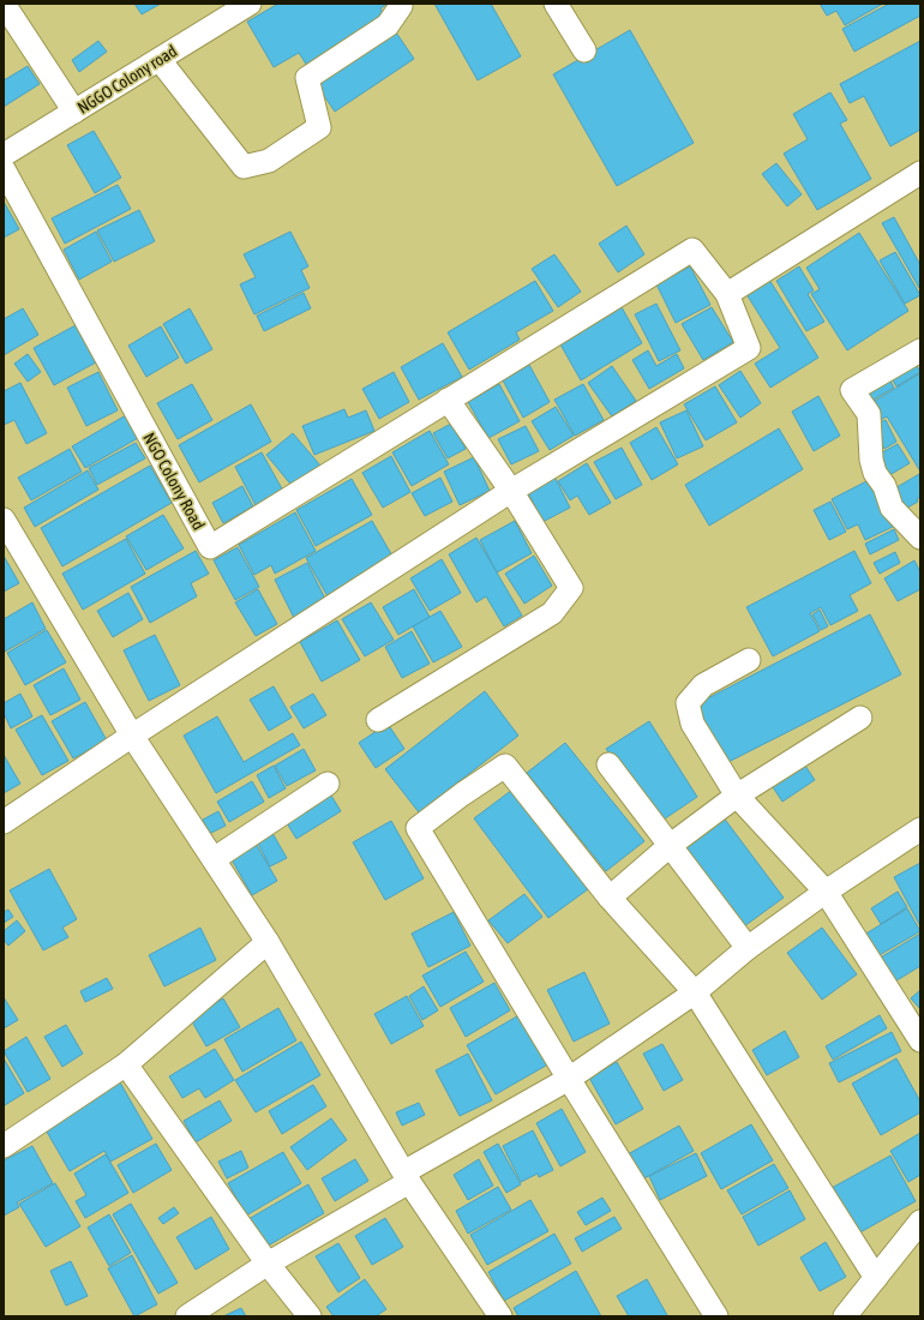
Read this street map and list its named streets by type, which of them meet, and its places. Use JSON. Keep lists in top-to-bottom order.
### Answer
{
  "streets": {
    "street": ["NGGO Colony road", "NGO Colony Road"]
  }
}
